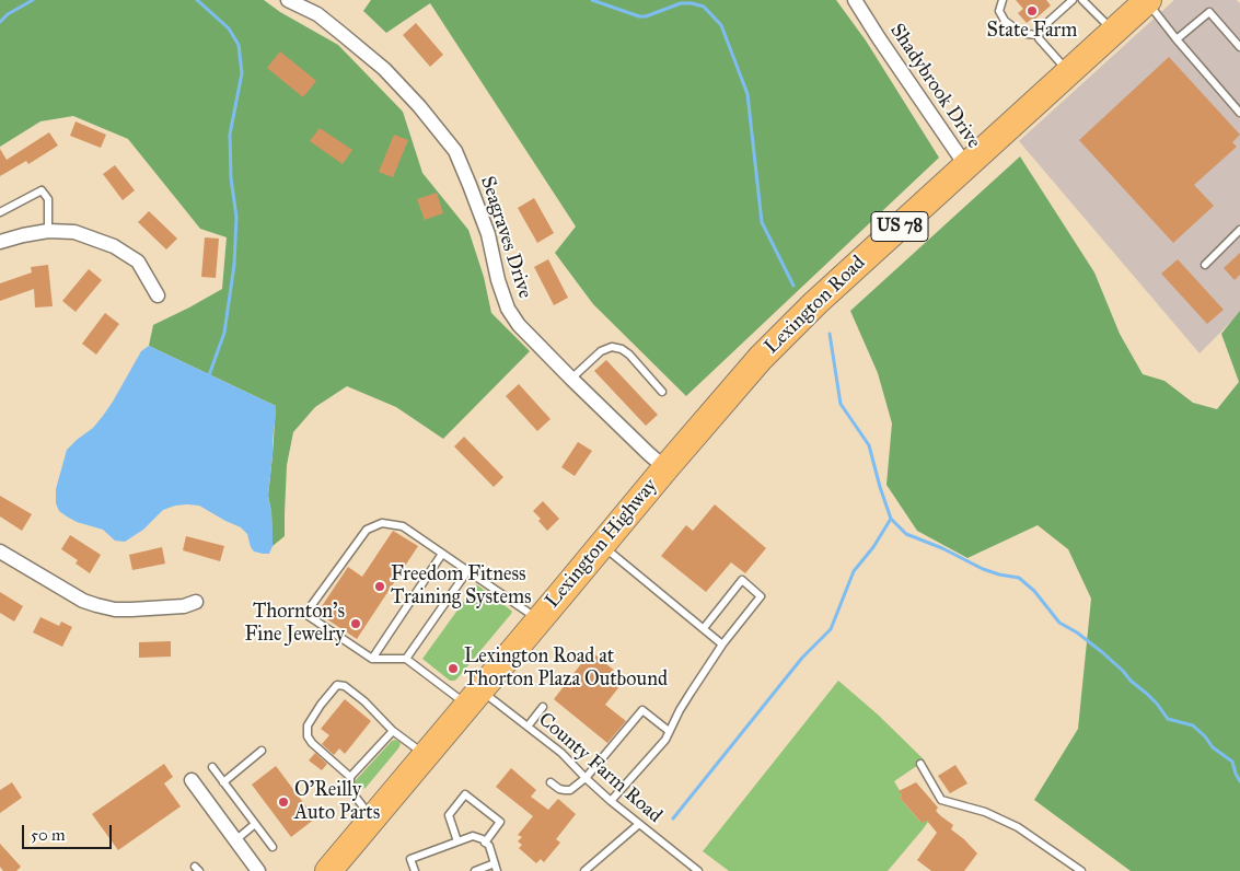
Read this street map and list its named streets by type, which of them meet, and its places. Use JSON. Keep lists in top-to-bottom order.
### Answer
{
  "streets": {
    "highway": ["US 78", "Lexington Road", "Lexington Highway"],
    "street": ["Shadybrook Drive", "Seagraves Drive"],
    "lane": ["County Farm Road"]
  },
  "crossings": [
    ["Shadybrook Drive", "Lexington Road"],
    ["Seagraves Drive", "Lexington Road"],
    ["Seagraves Drive", "Lexington Highway"],
    ["Lexington Road", "Lexington Highway"],
    ["Lexington Highway", "County Farm Road"]
  ],
  "places": [
    "State Farm",
    "Freedom Fitness Training Systems",
    "Thornton's Fine Jewelry",
    "Lexington Road at Thorton Plaza Outbound",
    "O'Reilly Auto Parts"
  ],
  "scale_bar": "50 m"
}
